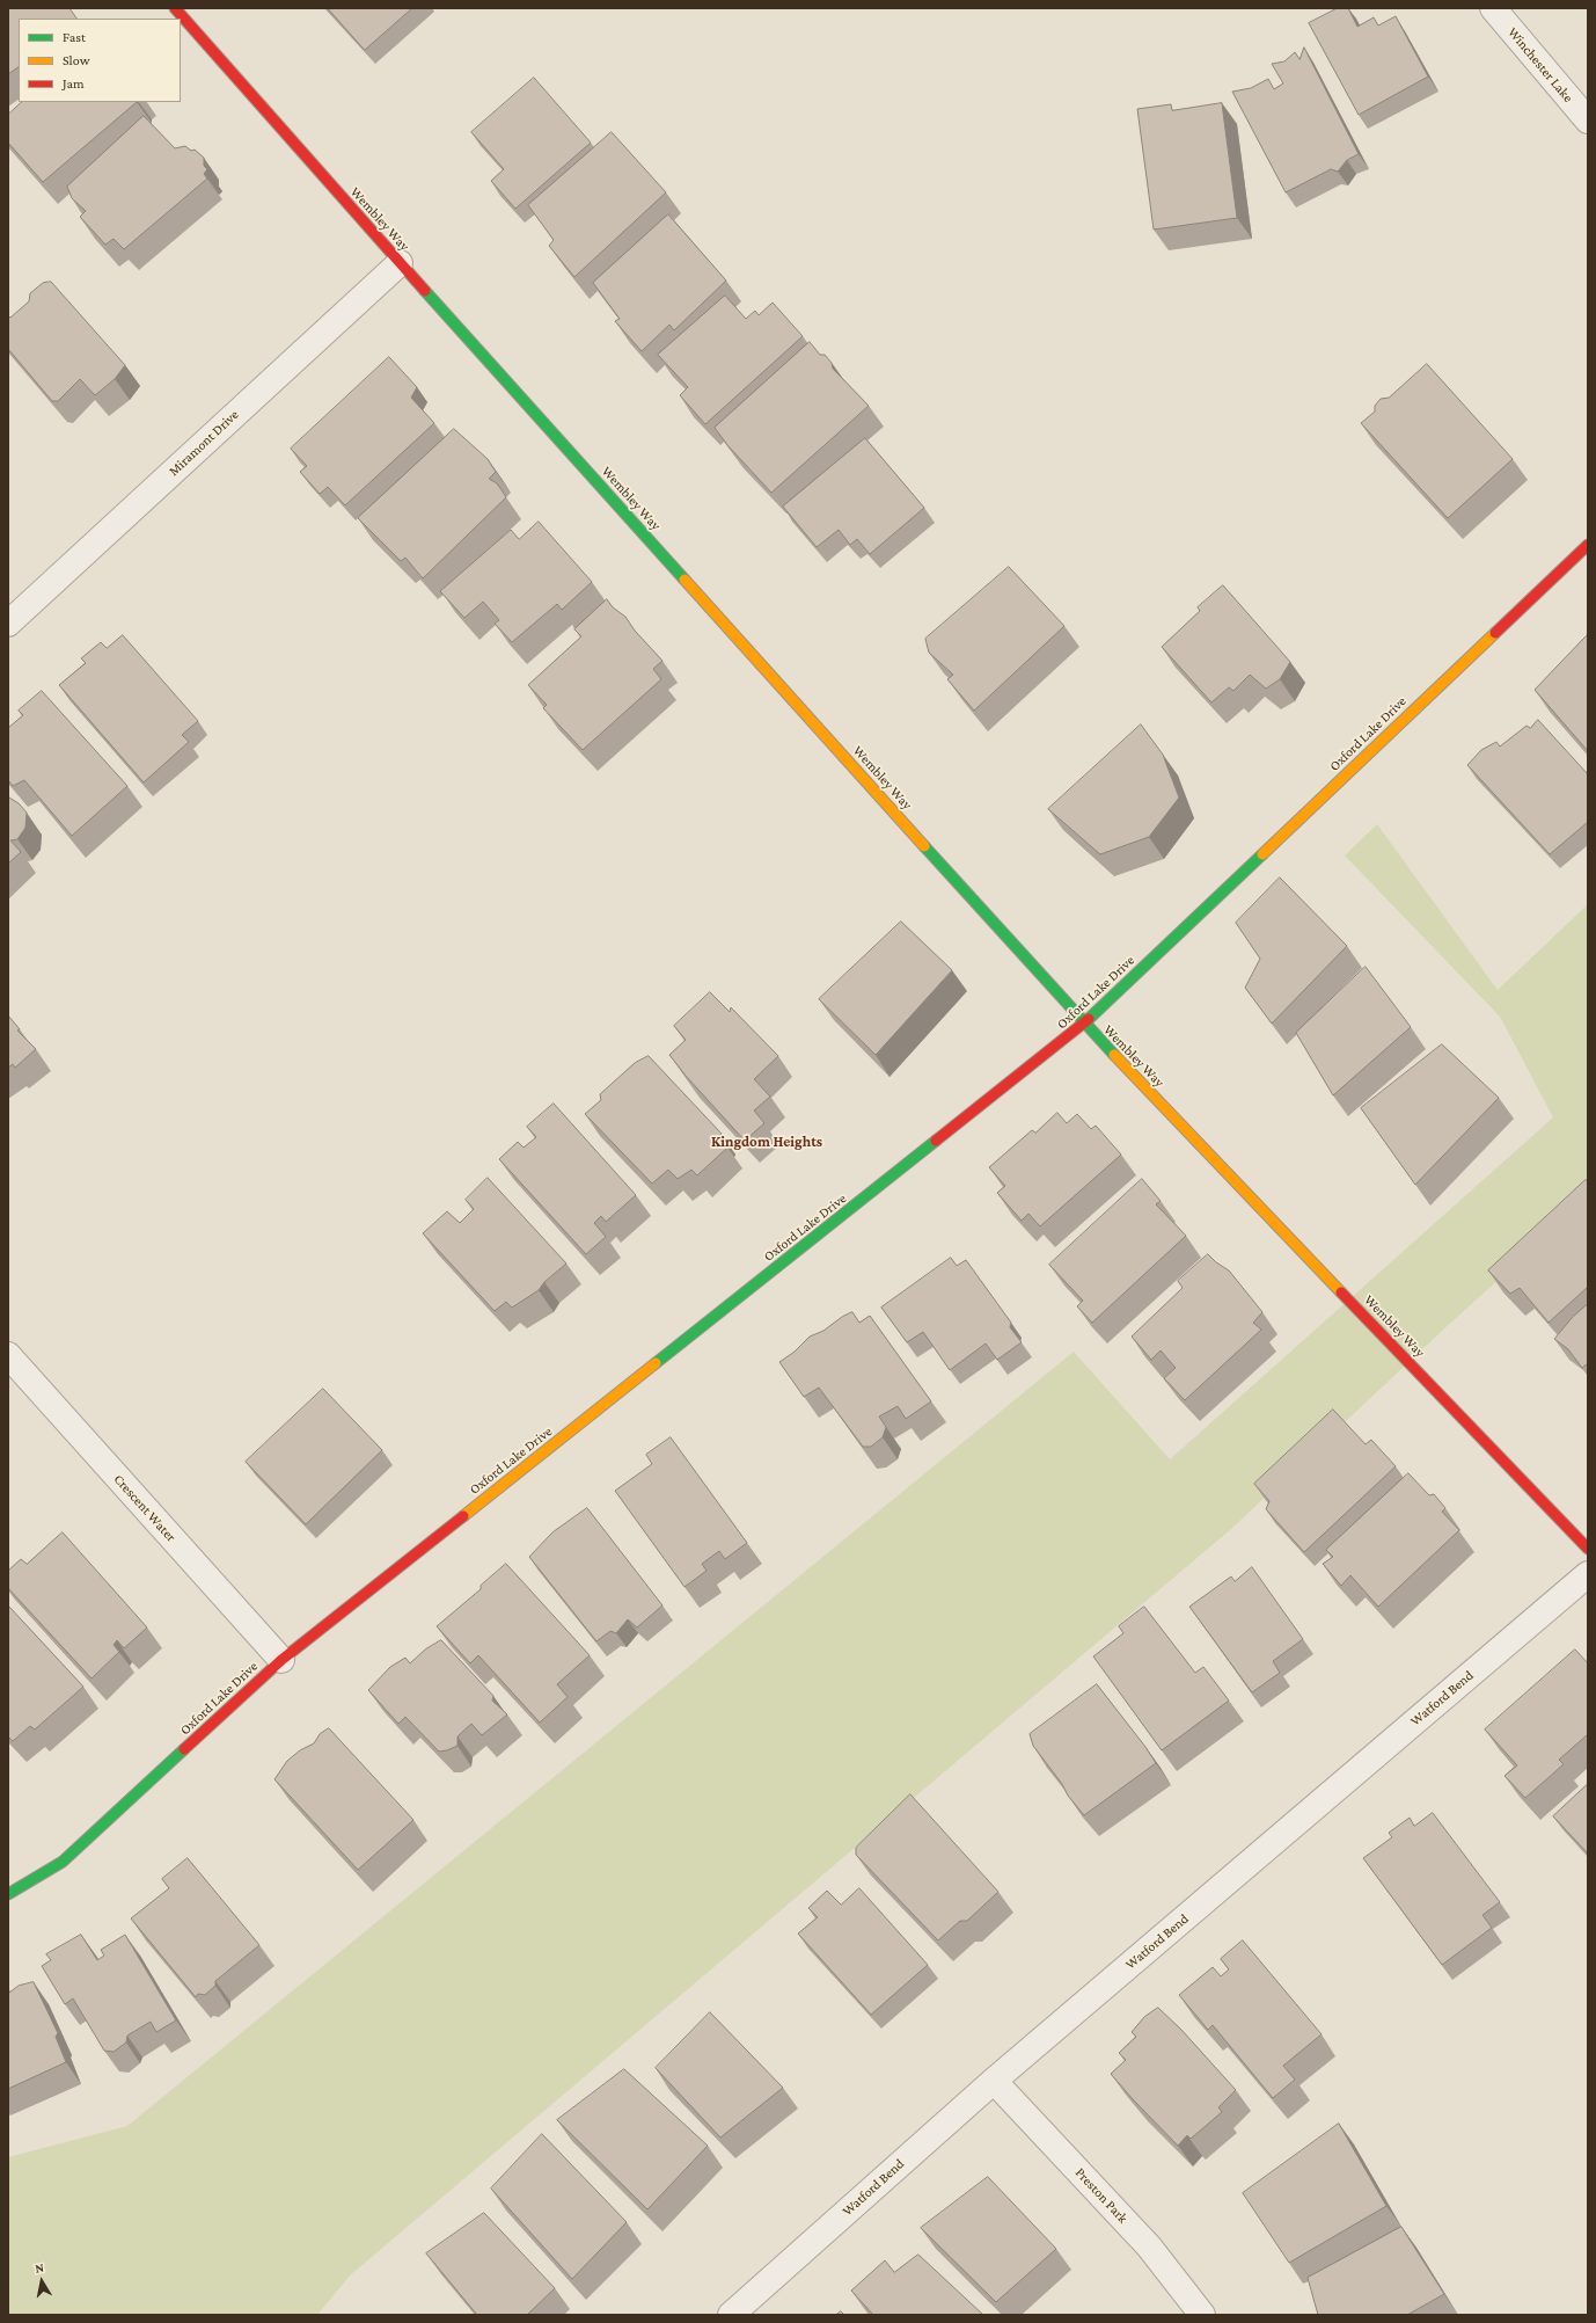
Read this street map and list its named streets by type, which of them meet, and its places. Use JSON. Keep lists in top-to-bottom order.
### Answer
{
  "streets": {
    "street": [
      "Winchester Lake",
      "Wembley Way",
      "Miramont Drive",
      "Oxford Lake Drive",
      "Crescent Water",
      "Watford Bend",
      "Preston Park"
    ]
  },
  "crossings": [
    ["Wembley Way", "Miramont Drive"],
    ["Wembley Way", "Oxford Lake Drive"],
    ["Oxford Lake Drive", "Crescent Water"],
    ["Watford Bend", "Preston Park"]
  ],
  "districts": ["Kingdom Heights"],
  "legend": ["Fast", "Slow", "Jam"],
  "north": "top"
}
